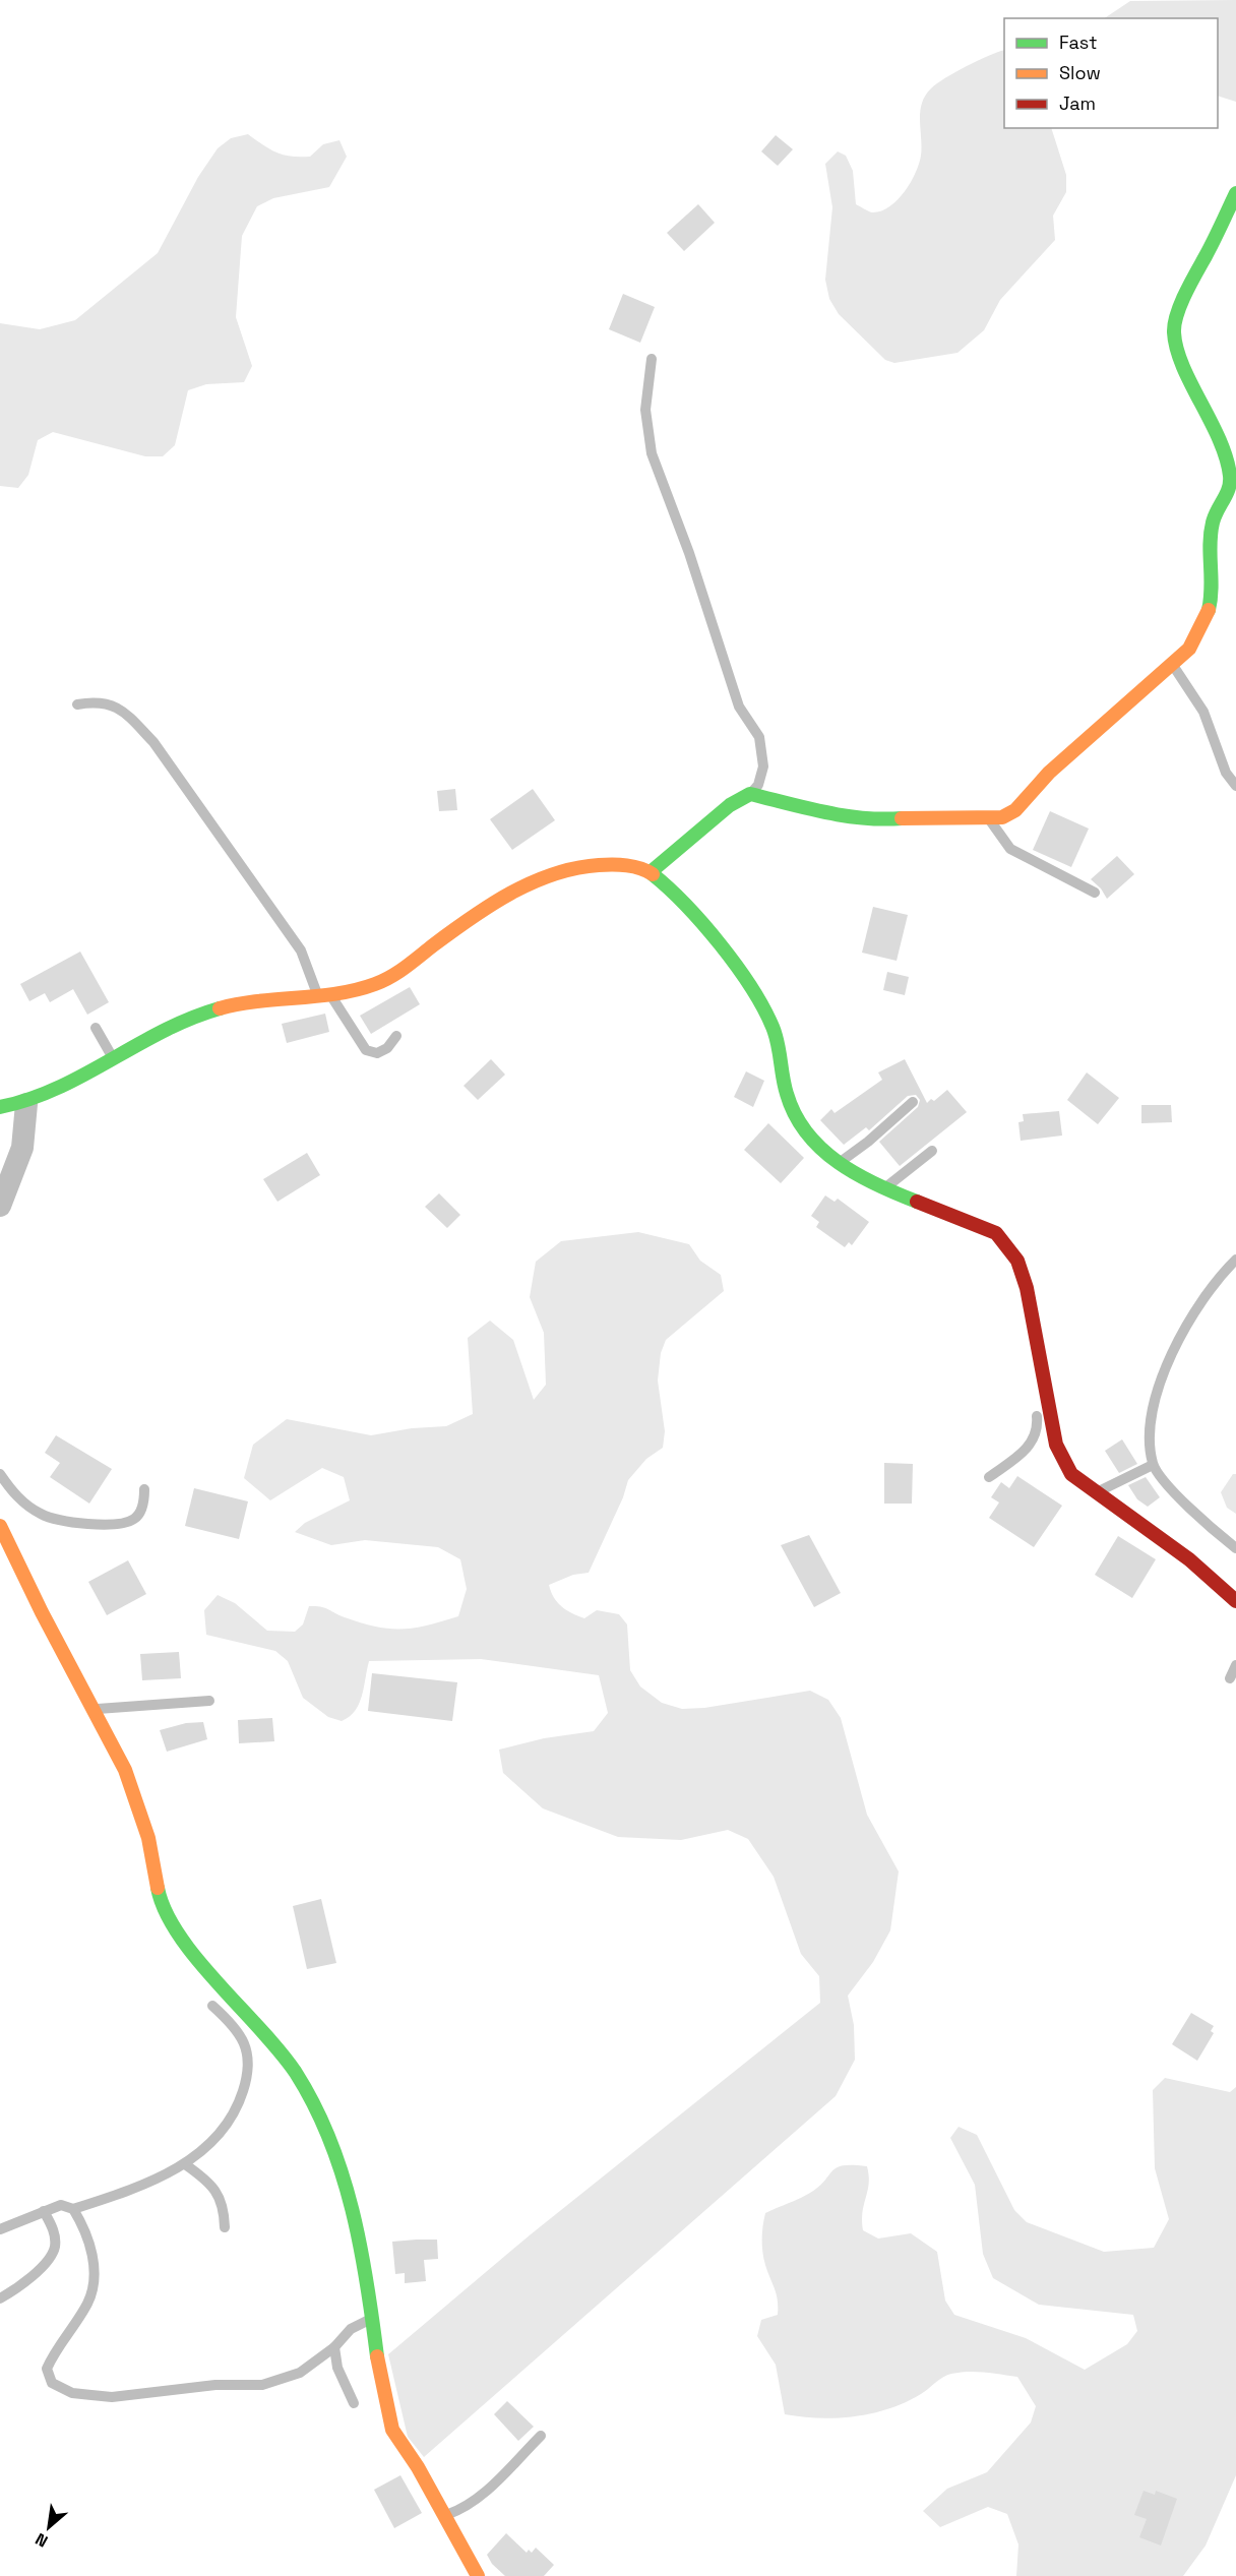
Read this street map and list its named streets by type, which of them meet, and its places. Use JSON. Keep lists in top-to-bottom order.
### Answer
{
  "legend": ["Fast", "Slow", "Jam"],
  "north": "bottom left"
}
